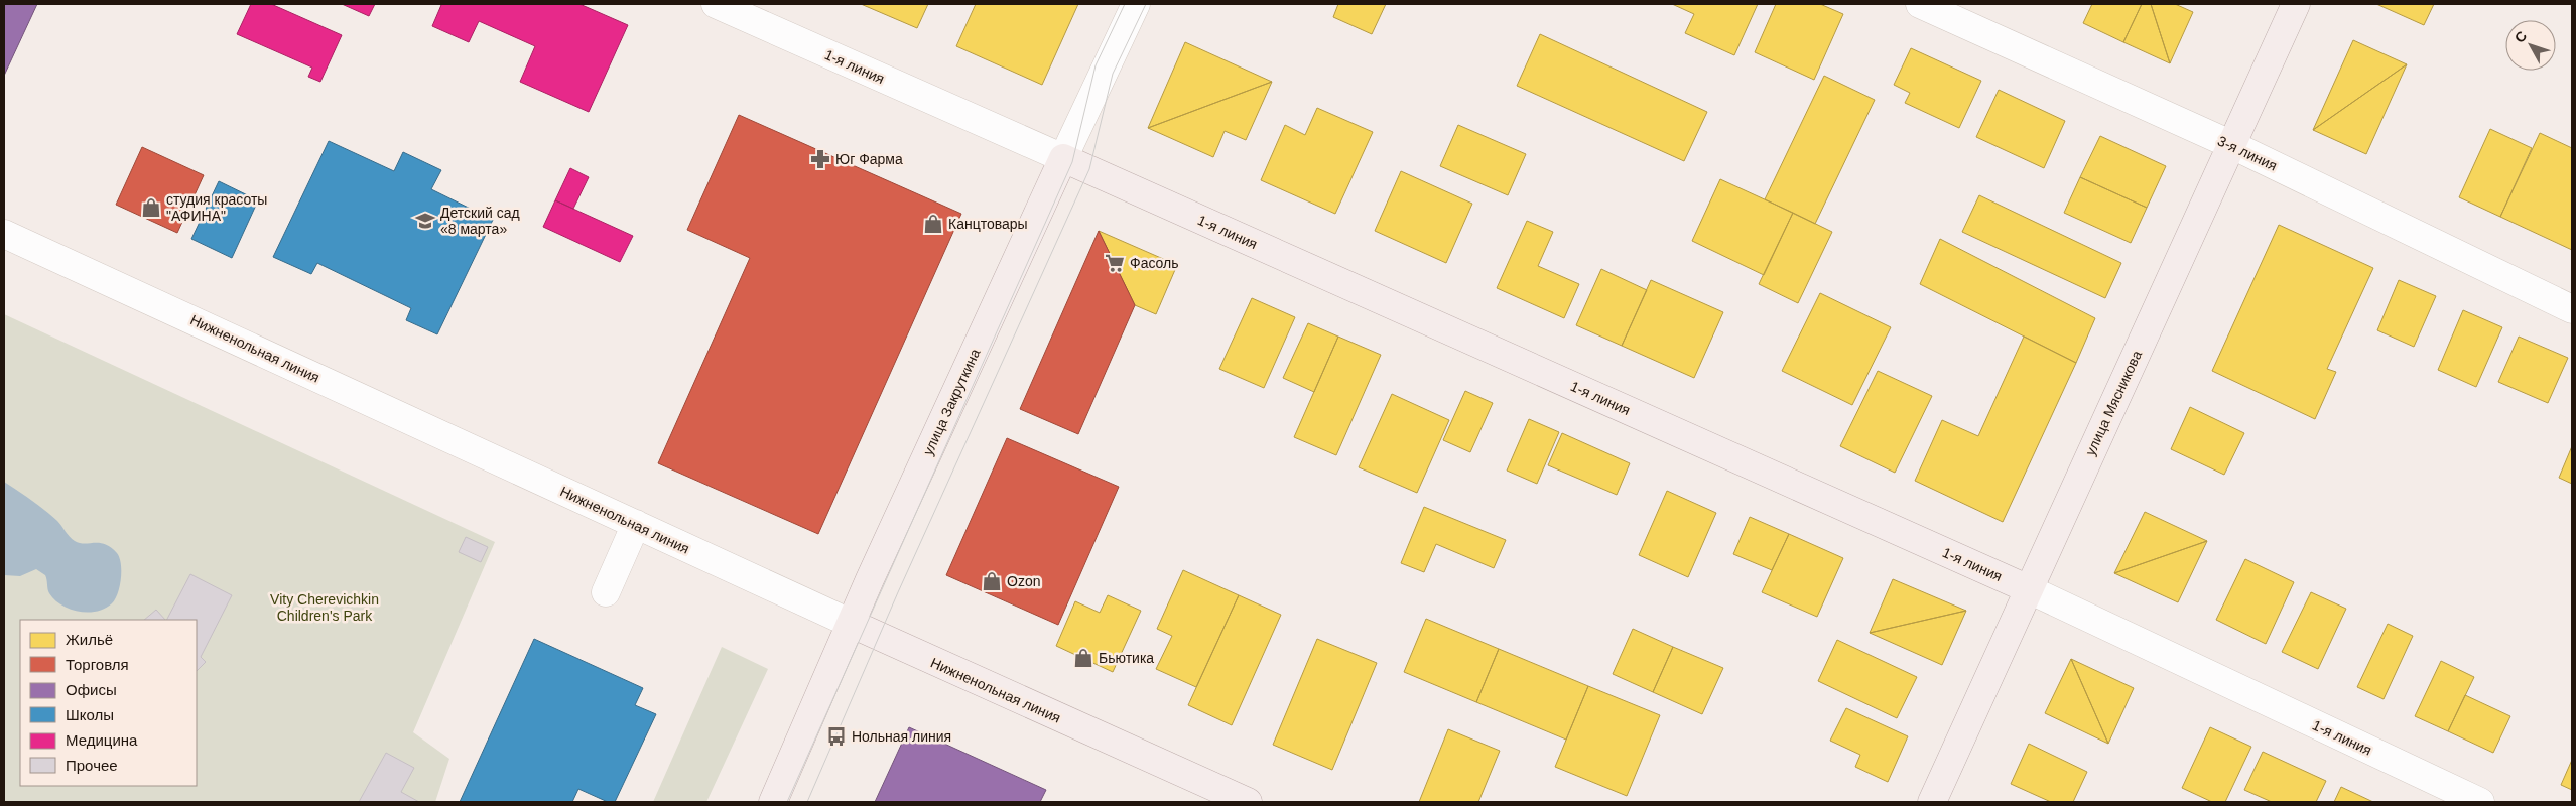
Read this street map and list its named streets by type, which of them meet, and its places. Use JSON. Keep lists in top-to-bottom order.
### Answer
{
  "streets": {
    "main road": [
      "1-я линия",
      "Нижненольная линия",
      "улица Закруткина",
      "улица Мясникова"
    ],
    "street": ["3-я линия"]
  },
  "crossings": [
    ["1-я линия", "улица Закруткина"],
    ["1-я линия", "улица Мясникова"],
    ["3-я линия", "улица Мясникова"],
    ["Нижненольная линия", "улица Закруткина"]
  ],
  "parks": ["Vity Cherevichkin Children's Park"],
  "places": {
    "pharmacy": ["Юг Фарма"],
    "shop": [
      "студия красоты \"АФИНА\"",
      "Канцтовары",
      "Ozon",
      "Бьютика"
    ],
    "school or university": ["Детский сад «8 марта»"],
    "supermarket": ["Фасоль"],
    "bus stop": ["Нольная линия"]
  },
  "legend": [
    "Жильё",
    "Торговля",
    "Офисы",
    "Школы",
    "Медицина",
    "Прочее"
  ],
  "north": "top left"
}
